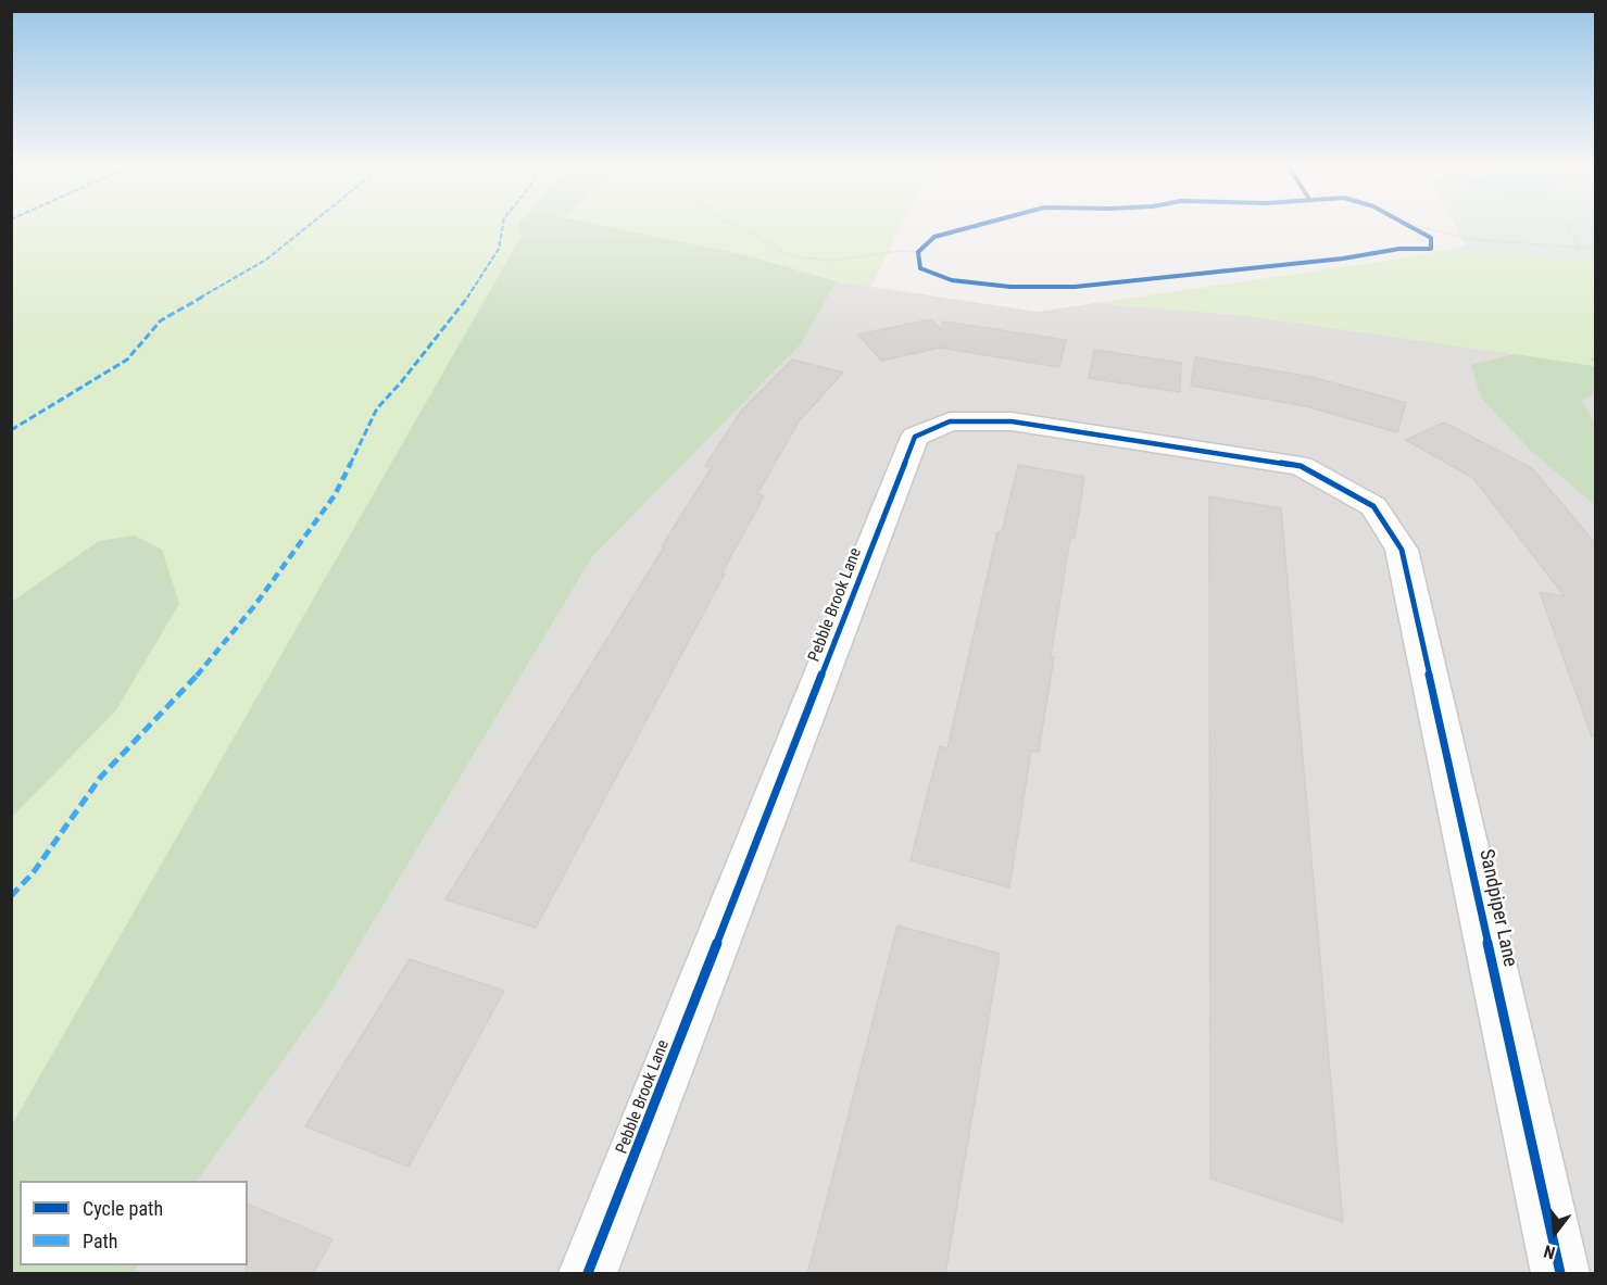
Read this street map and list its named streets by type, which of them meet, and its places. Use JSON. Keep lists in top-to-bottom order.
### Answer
{
  "streets": {
    "street": ["Pebble Brook Lane", "Sandpiper Lane"]
  },
  "crossings": [
    ["Pebble Brook Lane", "Sandpiper Lane"]
  ],
  "legend": ["Cycle path", "Path"],
  "north": "bottom"
}
